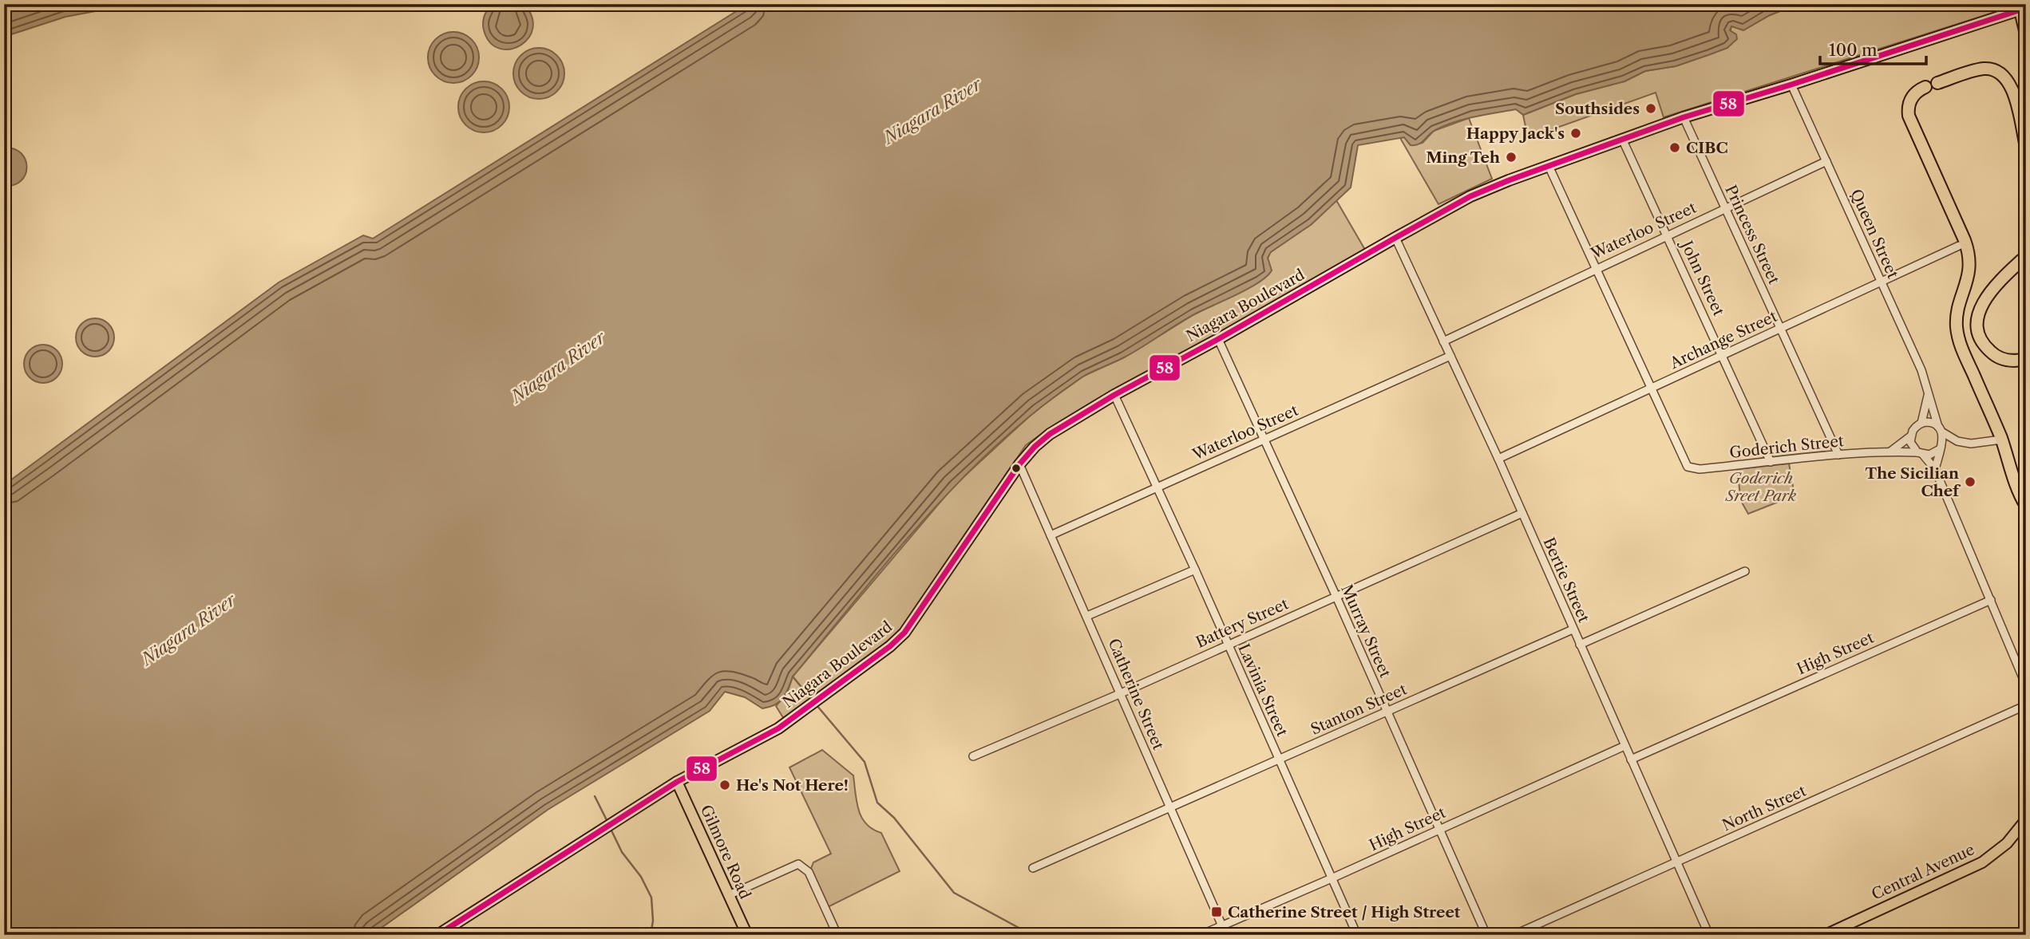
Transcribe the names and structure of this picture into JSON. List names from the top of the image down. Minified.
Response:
{"streets":{"main road":["Niagara Boulevard","Gilmore Road","Central Avenue"],"street":["Waterloo Street","Queen Street","Princess Street","John Street","Archange Street","Goderich Street","Bertie Street","Battery Street","Murray Street","High Street","Lavinia Street","Catherine Street","Stanton Street","North Street"]},"crossings":[["Waterloo Street","Queen Street"],["Waterloo Street","Princess Street"],["Waterloo Street","John Street"],["Waterloo Street","Bertie Street"],["Waterloo Street","Murray Street"],["Waterloo Street","Lavinia Street"],["Waterloo Street","Catherine Street"],["Queen Street","Niagara Boulevard"],["Queen Street","Archange Street"],["Queen Street","Goderich Street"],["Princess Street","Niagara Boulevard"],["Princess Street","Archange Street"],["Princess Street","Goderich Street"],["John Street","Niagara Boulevard"],["John Street","Archange Street"],["John Street","Goderich Street"],["Niagara Boulevard","Bertie Street"],["Niagara Boulevard","Murray Street"],["Niagara Boulevard","Lavinia Street"],["Niagara Boulevard","Catherine Street"],["Niagara Boulevard","Gilmore Road"],["Archange Street","Goderich Street"],["Archange Street","Bertie Street"],["Bertie Street","Battery Street"],["Bertie Street","High Street"],["Bertie Street","Stanton Street"],["Bertie Street","North Street"],["Battery Street","Murray Street"],["Battery Street","Lavinia Street"],["Battery Street","Catherine Street"],["Murray Street","High Street"],["Murray Street","Stanton Street"],["High Street","Lavinia Street"],["High Street","Catherine Street"],["Lavinia Street","Stanton Street"],["Catherine Street","Stanton Street"]],"water":["Niagara River"],"parks":["Goderich Sreet Park"],"places":{"other":["Southsides","Happy Jack's","CIBC","Ming Teh","The Sicilian Chef","He's Not Here!"],"transit":["Catherine Street / High Street"]},"lines":["transit line 58"],"scale_bar":"100 m"}
